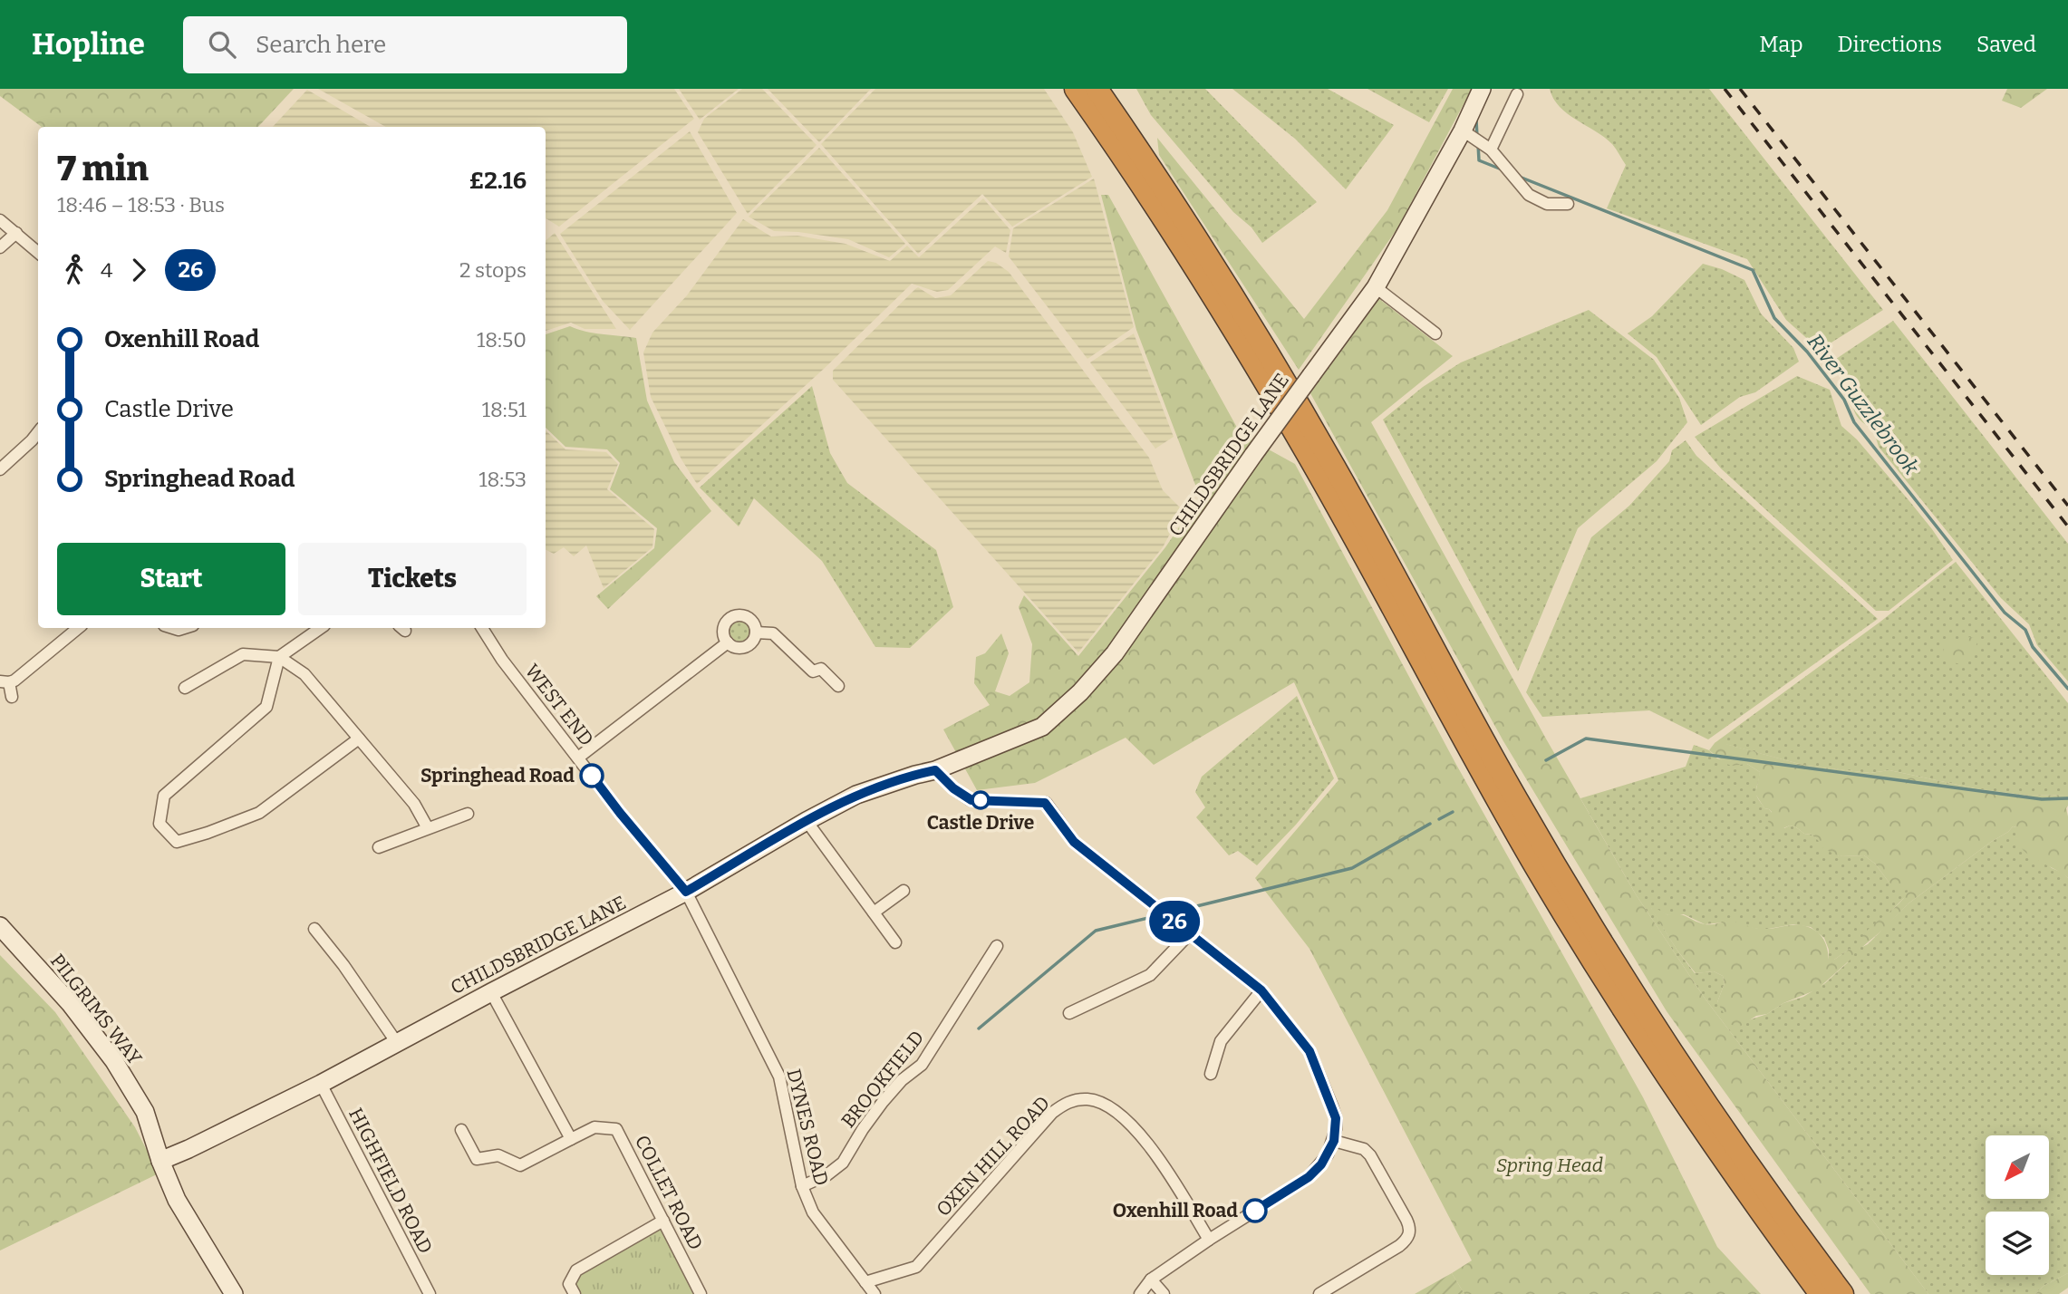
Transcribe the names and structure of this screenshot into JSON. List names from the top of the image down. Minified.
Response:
{"streets":{"street":["CHILDSBRIDGE LANE","WEST END","PILGRIMS WAY","BROOKFIELD","DYNES ROAD","OXEN HILL ROAD","HIGHFIELD ROAD","COLLET ROAD"]},"crossings":[["CHILDSBRIDGE LANE","WEST END"],["CHILDSBRIDGE LANE","PILGRIMS WAY"],["CHILDSBRIDGE LANE","DYNES ROAD"],["CHILDSBRIDGE LANE","HIGHFIELD ROAD"],["WEST END","DYNES ROAD"],["BROOKFIELD","DYNES ROAD"],["DYNES ROAD","OXEN HILL ROAD"]],"water":["River Guzzlebrook"],"parks":["Spring Head"],"places":["Springhead Road","Castle Drive","Oxenhill Road"],"lines":["bus line 26"],"north":"bottom left","page":{"header":"Hopline","search":"Search here","nav":["Map","Directions","Saved"],"on_map":"26","heading":["7 min","18:46 – 18:53 · Bus","£2.16"],"legs":["4","26","2 stops"],"list":[{"name":"Oxenhill Road","value":"18:50"},{"name":"Castle Drive","value":"18:51"},{"name":"Springhead Road","value":"18:53"}],"buttons":["Start","Tickets"]}}
